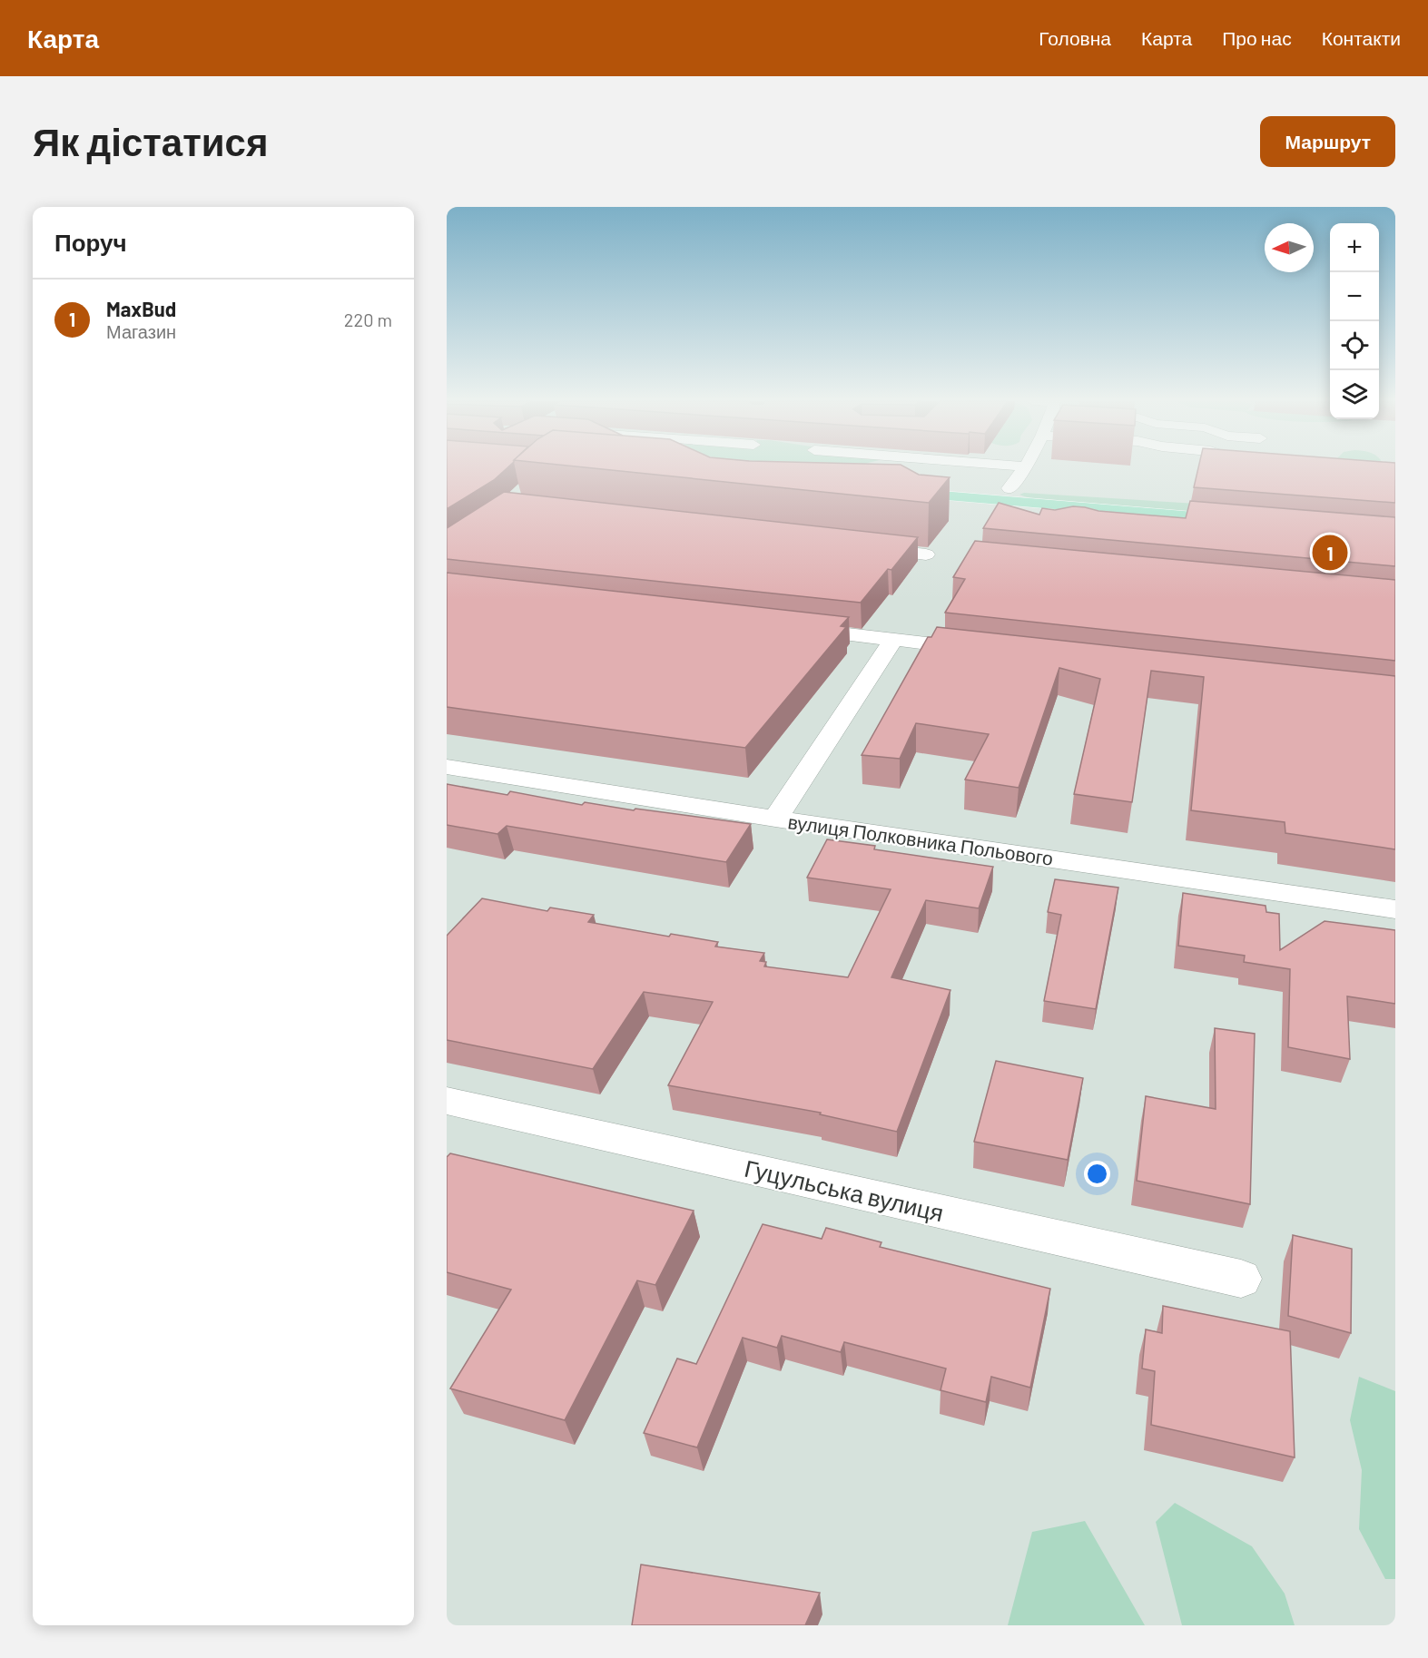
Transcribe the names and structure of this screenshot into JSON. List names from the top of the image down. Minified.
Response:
{"streets":{"street":["вулиця Полковника Польового","Гуцульська вулиця"]},"north":"left","page":{"header":"Карта","nav":["Головна","Карта","Про нас","Контакти"],"buttons":"Маршрут","title":"Як дістатися","heading":"Поруч","map_buttons":["+","−"],"list":[{"mark":"1","name":"MaxBud","note":"Магазин","value":"220 m"}],"pins":"1"}}
